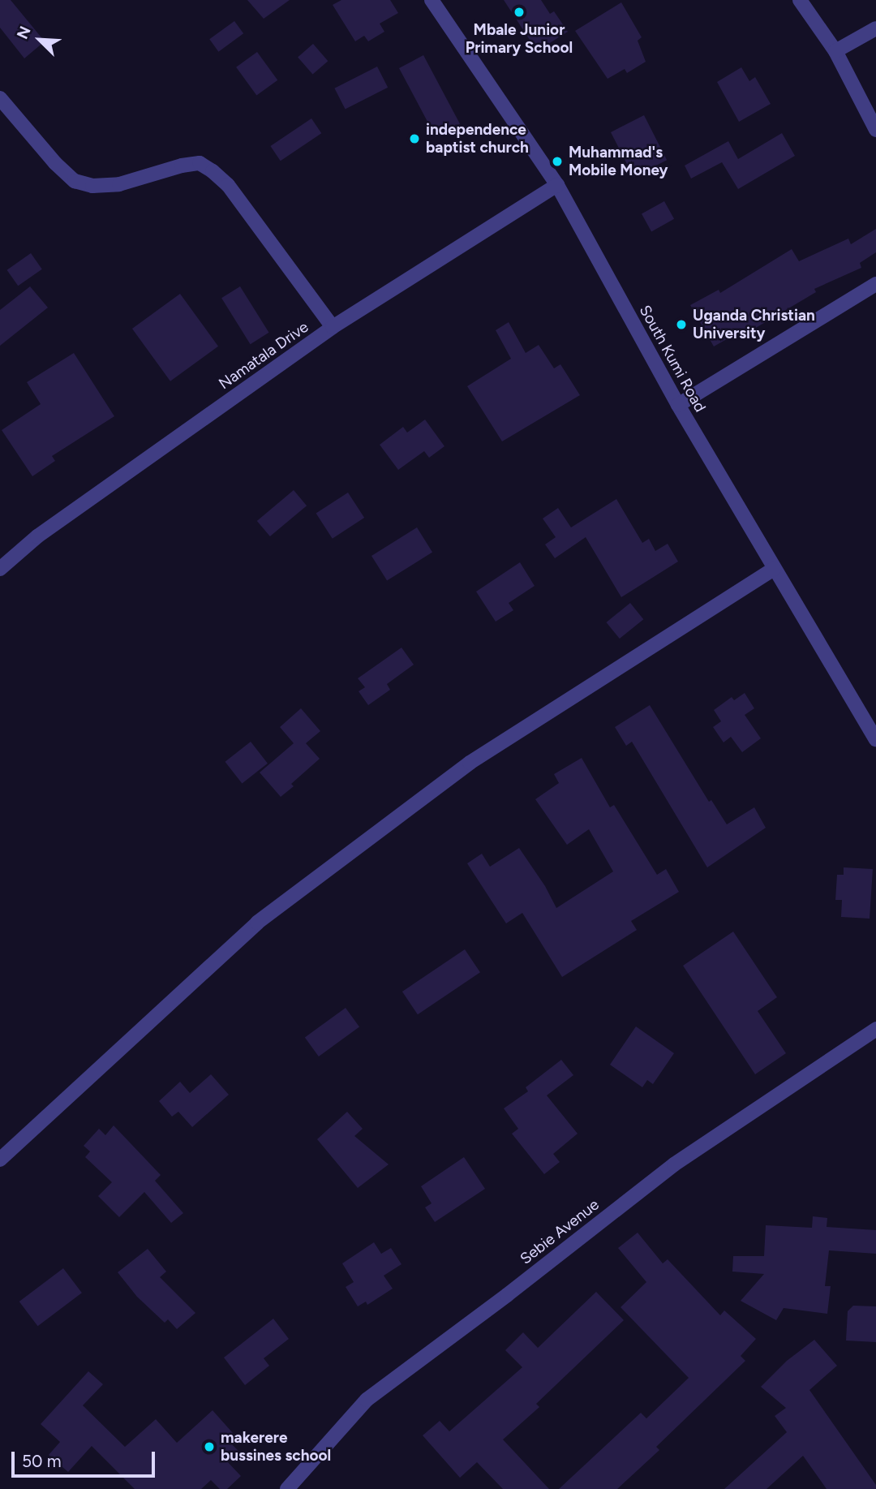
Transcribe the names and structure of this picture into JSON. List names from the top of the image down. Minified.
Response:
{"streets":{"street":["Namatala Drive","South Kumi Road","Sebie Avenue"]},"crossings":[["Namatala Drive","South Kumi Road"]],"places":["Mbale Junior Primary School","independence baptist church","Muhammad's Mobile Money","Uganda Christian University","makerere bussines school"],"scale_bar":"50 m","north":"top left"}
